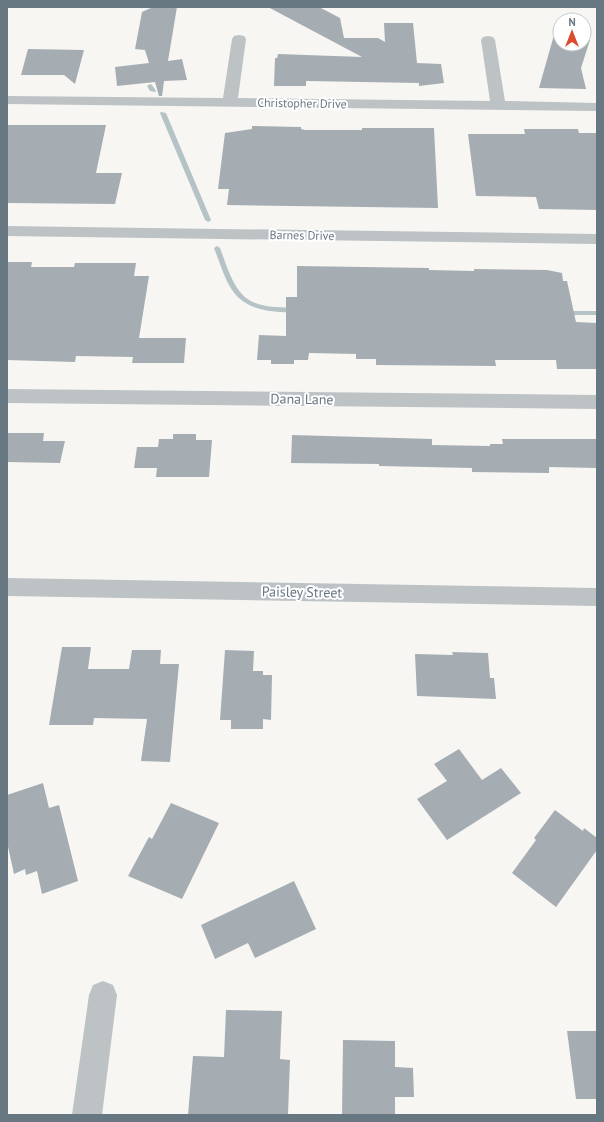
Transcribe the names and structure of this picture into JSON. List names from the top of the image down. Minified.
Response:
{"streets":{"street":["Christopher Drive","Barnes Drive","Dana Lane","Paisley Street"]},"north":"top"}
